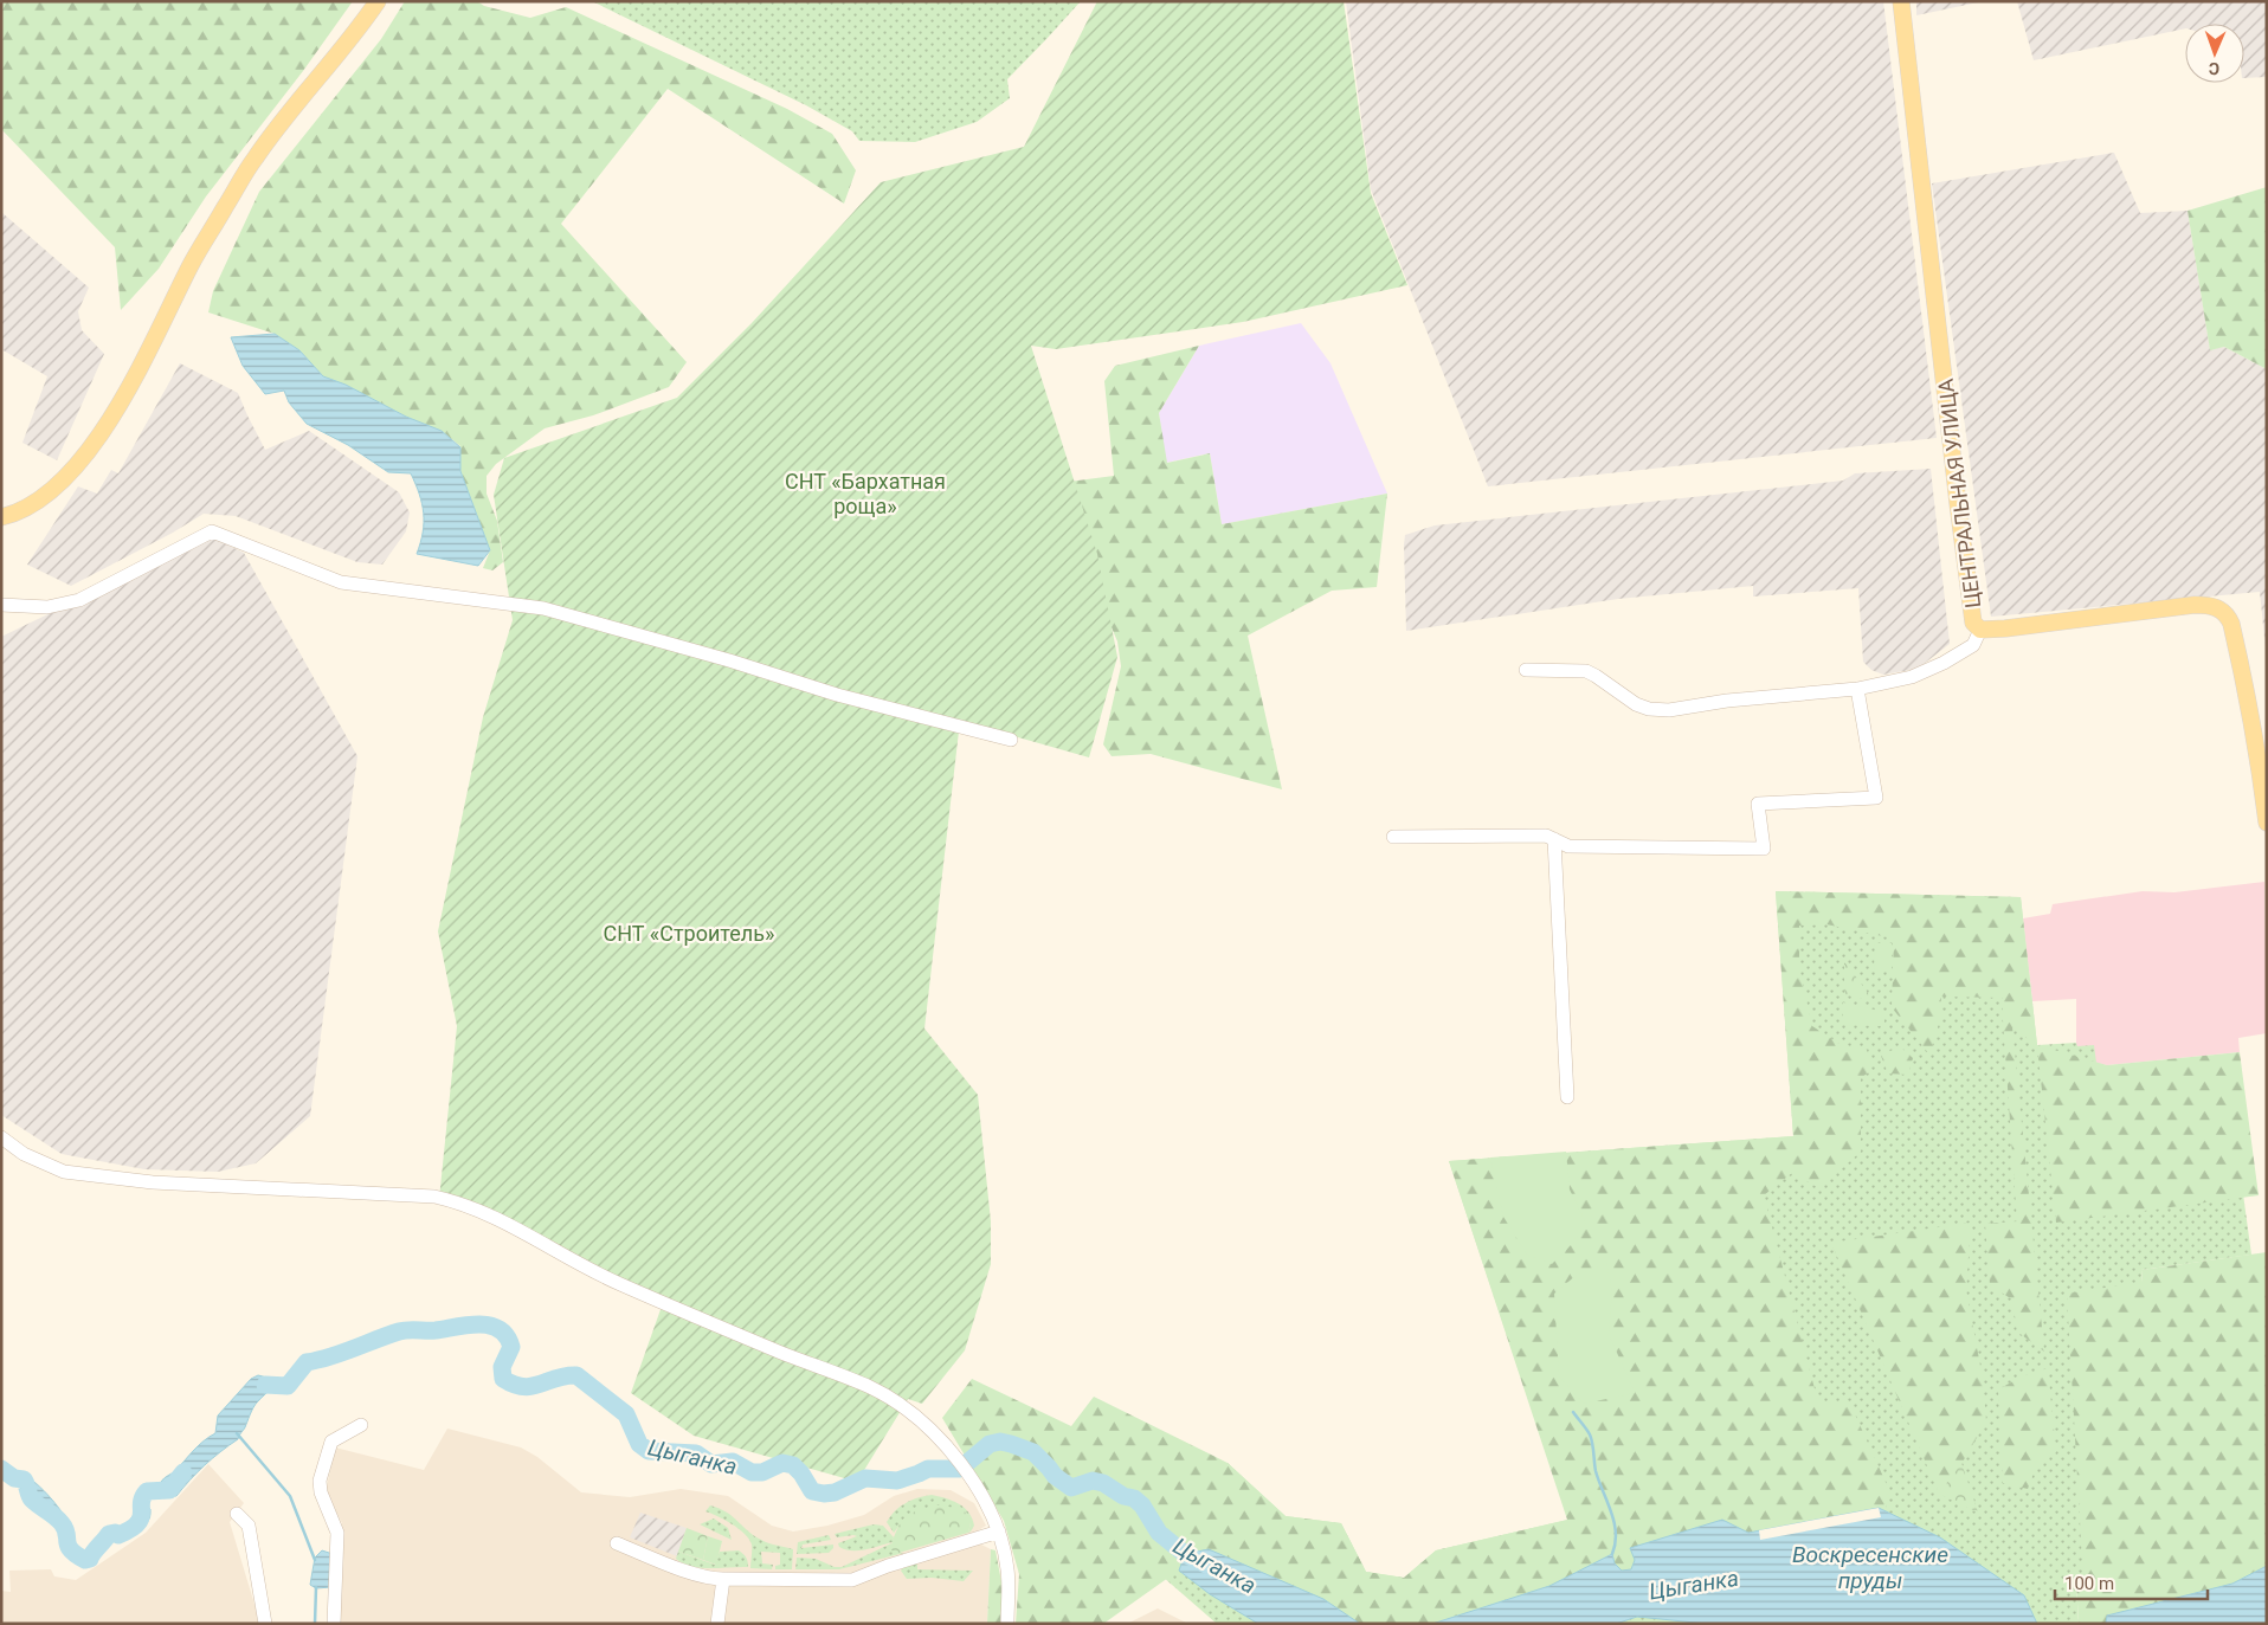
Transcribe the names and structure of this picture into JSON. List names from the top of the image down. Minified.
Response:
{"streets":{"main road":["ЦЕНТРАЛЬНАЯ УЛИЦА"]},"water":["Цыганка","Воскресенские пруды"],"parks":["СНТ «Бархатная роща»","СНТ «Строитель»"],"scale_bar":"100 m","north":"bottom"}
